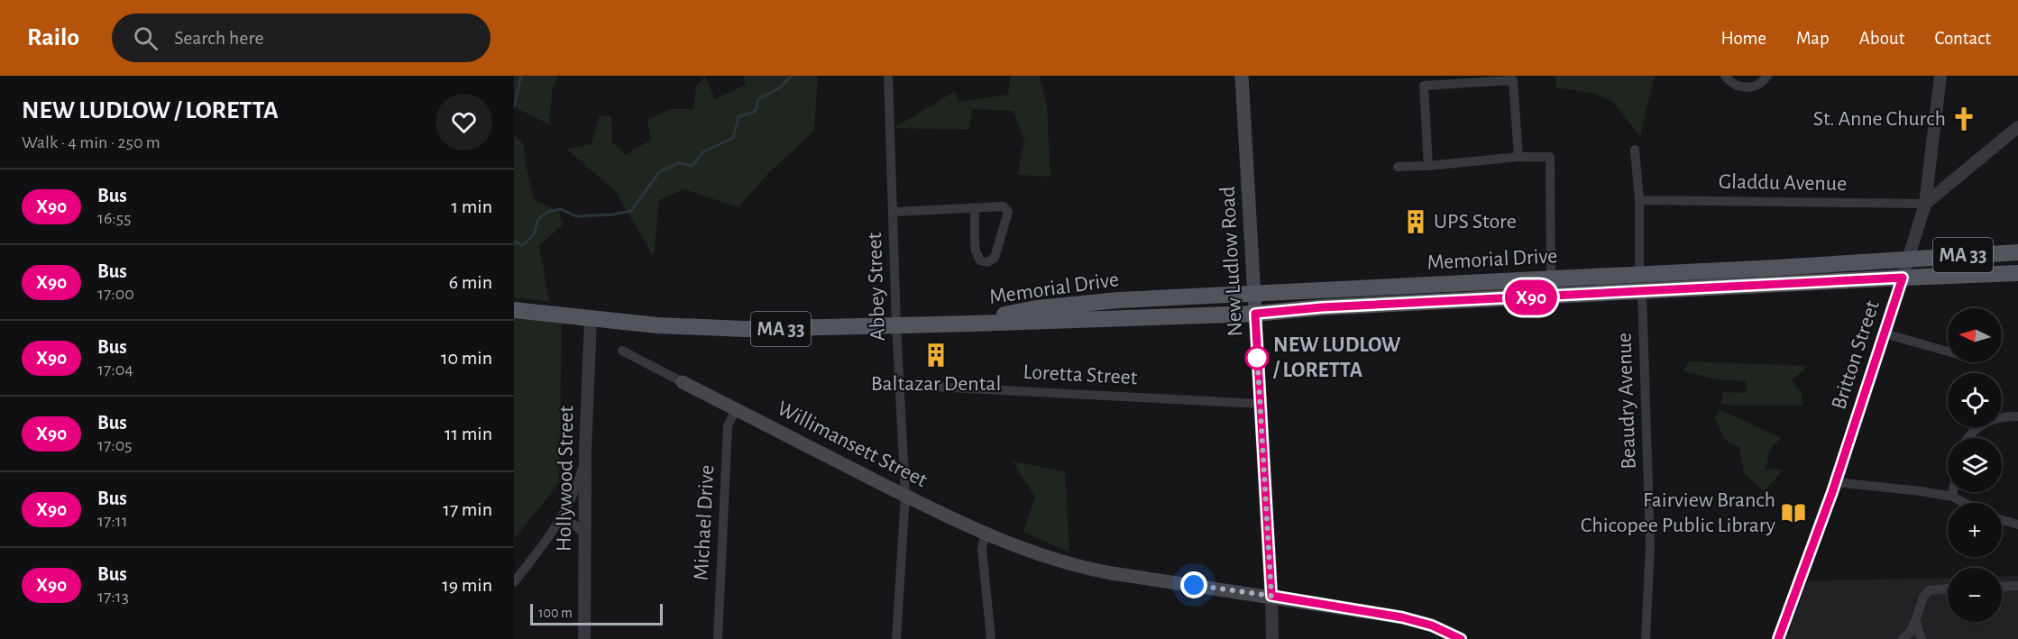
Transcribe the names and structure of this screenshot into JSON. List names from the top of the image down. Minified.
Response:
{"streets":{"main road":["MA 33","Memorial Drive","New Ludlow Road","Willimansett Street"],"street":["Gladdu Avenue","Abbey Street","Britton Street","Loretta Street","Beaudry Avenue","Hollywood Street","Michael Drive"]},"crossings":[["Gladdu Avenue","Britton Street"],["MA 33","Memorial Drive"],["MA 33","Hollywood Street"],["Memorial Drive","New Ludlow Road"],["Memorial Drive","Abbey Street"],["Memorial Drive","Britton Street"],["Memorial Drive","Beaudry Avenue"],["Memorial Drive","Hollywood Street"],["New Ludlow Road","Loretta Street"],["New Ludlow Road","Willimansett Street"],["Abbey Street","Loretta Street"],["Abbey Street","Willimansett Street"],["Willimansett Street","Michael Drive"]],"places":{"church":["St. Anne Church"],"building":["UPS Store","Baltazar Dental"],"other":["NEW LUDLOW / LORETTA"],"library":["Fairview Branch Chicopee Public Library"]},"lines":["bus line X90"],"scale_bar":"100 m","north":"left","page":{"header":"Railo","search":"Search here","nav":["Home","Map","About","Contact"],"heading":["NEW LUDLOW / LORETTA","Walk · 4 min · 250 m"],"on_map":"X90","list":[{"mark":"X90","name":"Bus","note":"16:55","value":"1 min"},{"mark":"X90","name":"Bus","note":"17:00","value":"6 min"},{"mark":"X90","name":"Bus","note":"17:04","value":"10 min"},{"mark":"X90","name":"Bus","note":"17:05","value":"11 min"},{"mark":"X90","name":"Bus","note":"17:11","value":"17 min"},{"mark":"X90","name":"Bus","note":"17:13","value":"19 min"}],"map_buttons":["+","−"],"scale":"100 m"}}
